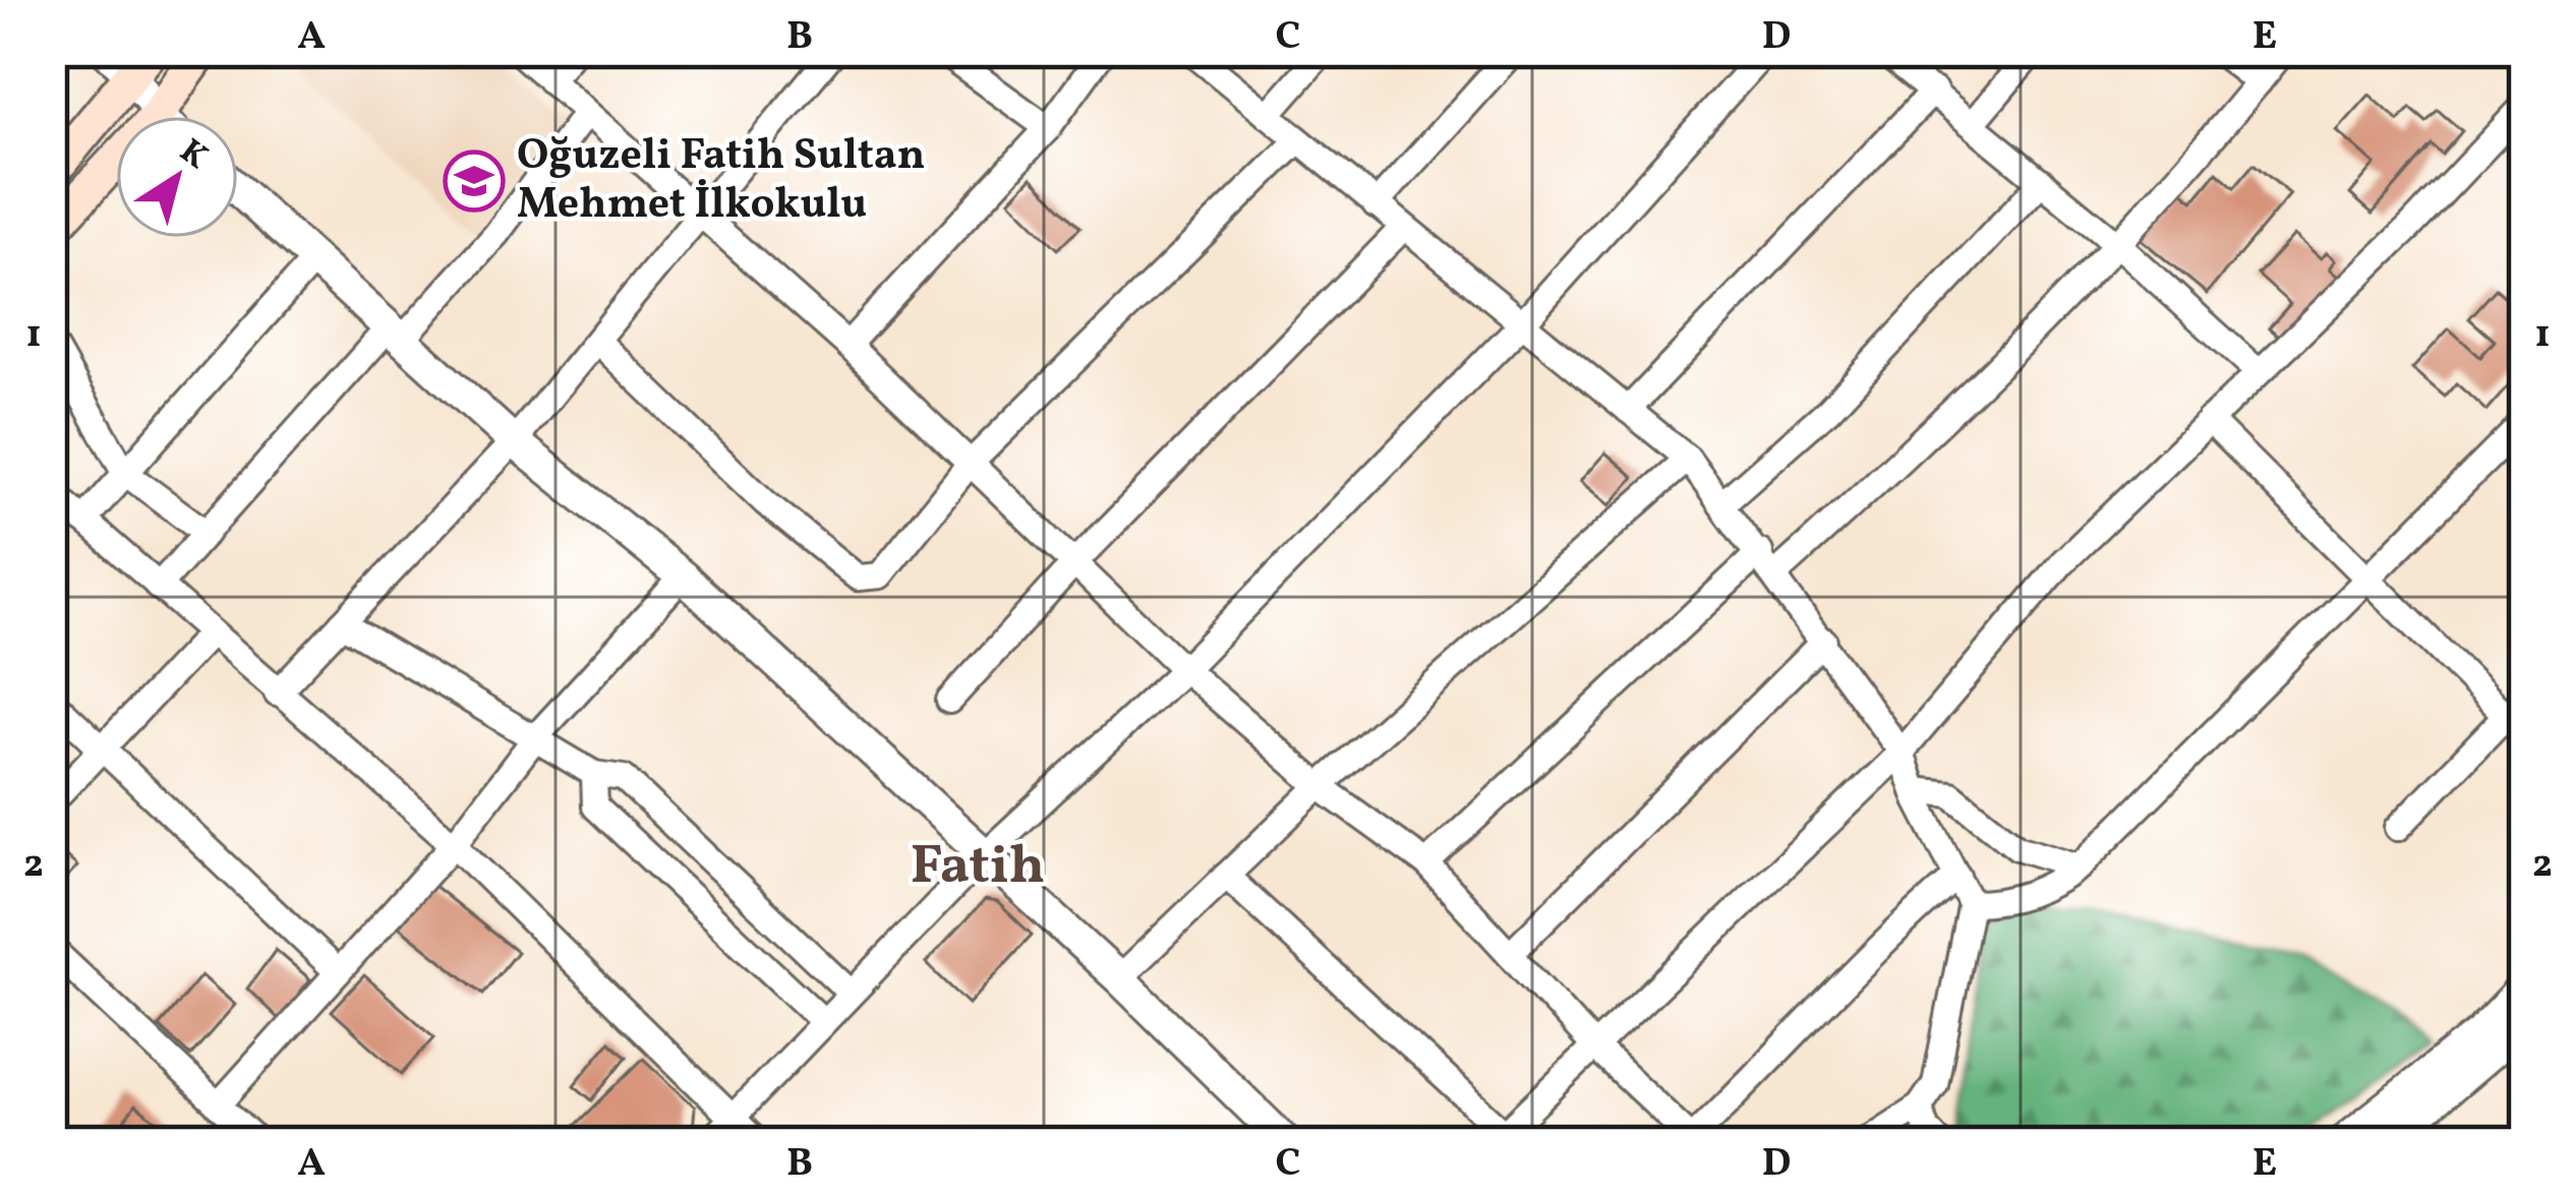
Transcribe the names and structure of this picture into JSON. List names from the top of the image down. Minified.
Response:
{"districts":["Fatih"],"places":{"school or university":["Oğuzeli Fatih Sultan Mehmet İlkokulu"]},"north":"top right","grid":{"columns":["A","B","C","D","E"],"rows":["1","2"]}}
